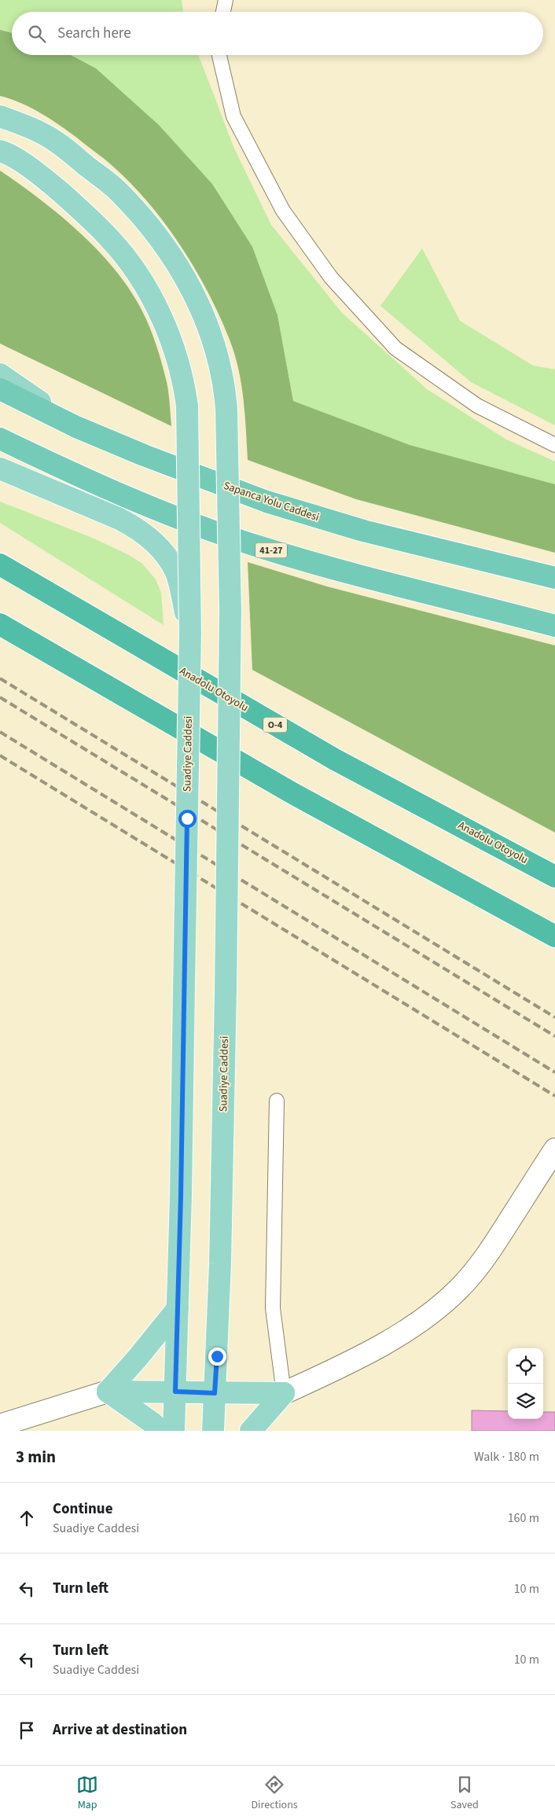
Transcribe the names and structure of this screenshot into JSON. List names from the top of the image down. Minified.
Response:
{"streets":{"highway":["Sapanca Yolu Caddesi","41-27","Anadolu Otoyolu","O-4"],"main road":["Suadiye Caddesi"]},"page":{"search":"Search here","heading":["3 min","Walk · 180 m"],"list":[["Continue","Suadiye Caddesi","160 m"],["Turn left","10 m"],["Turn left","Suadiye Caddesi","10 m"],"Arrive at destination"],"nav":["Map","Directions","Saved"]}}
